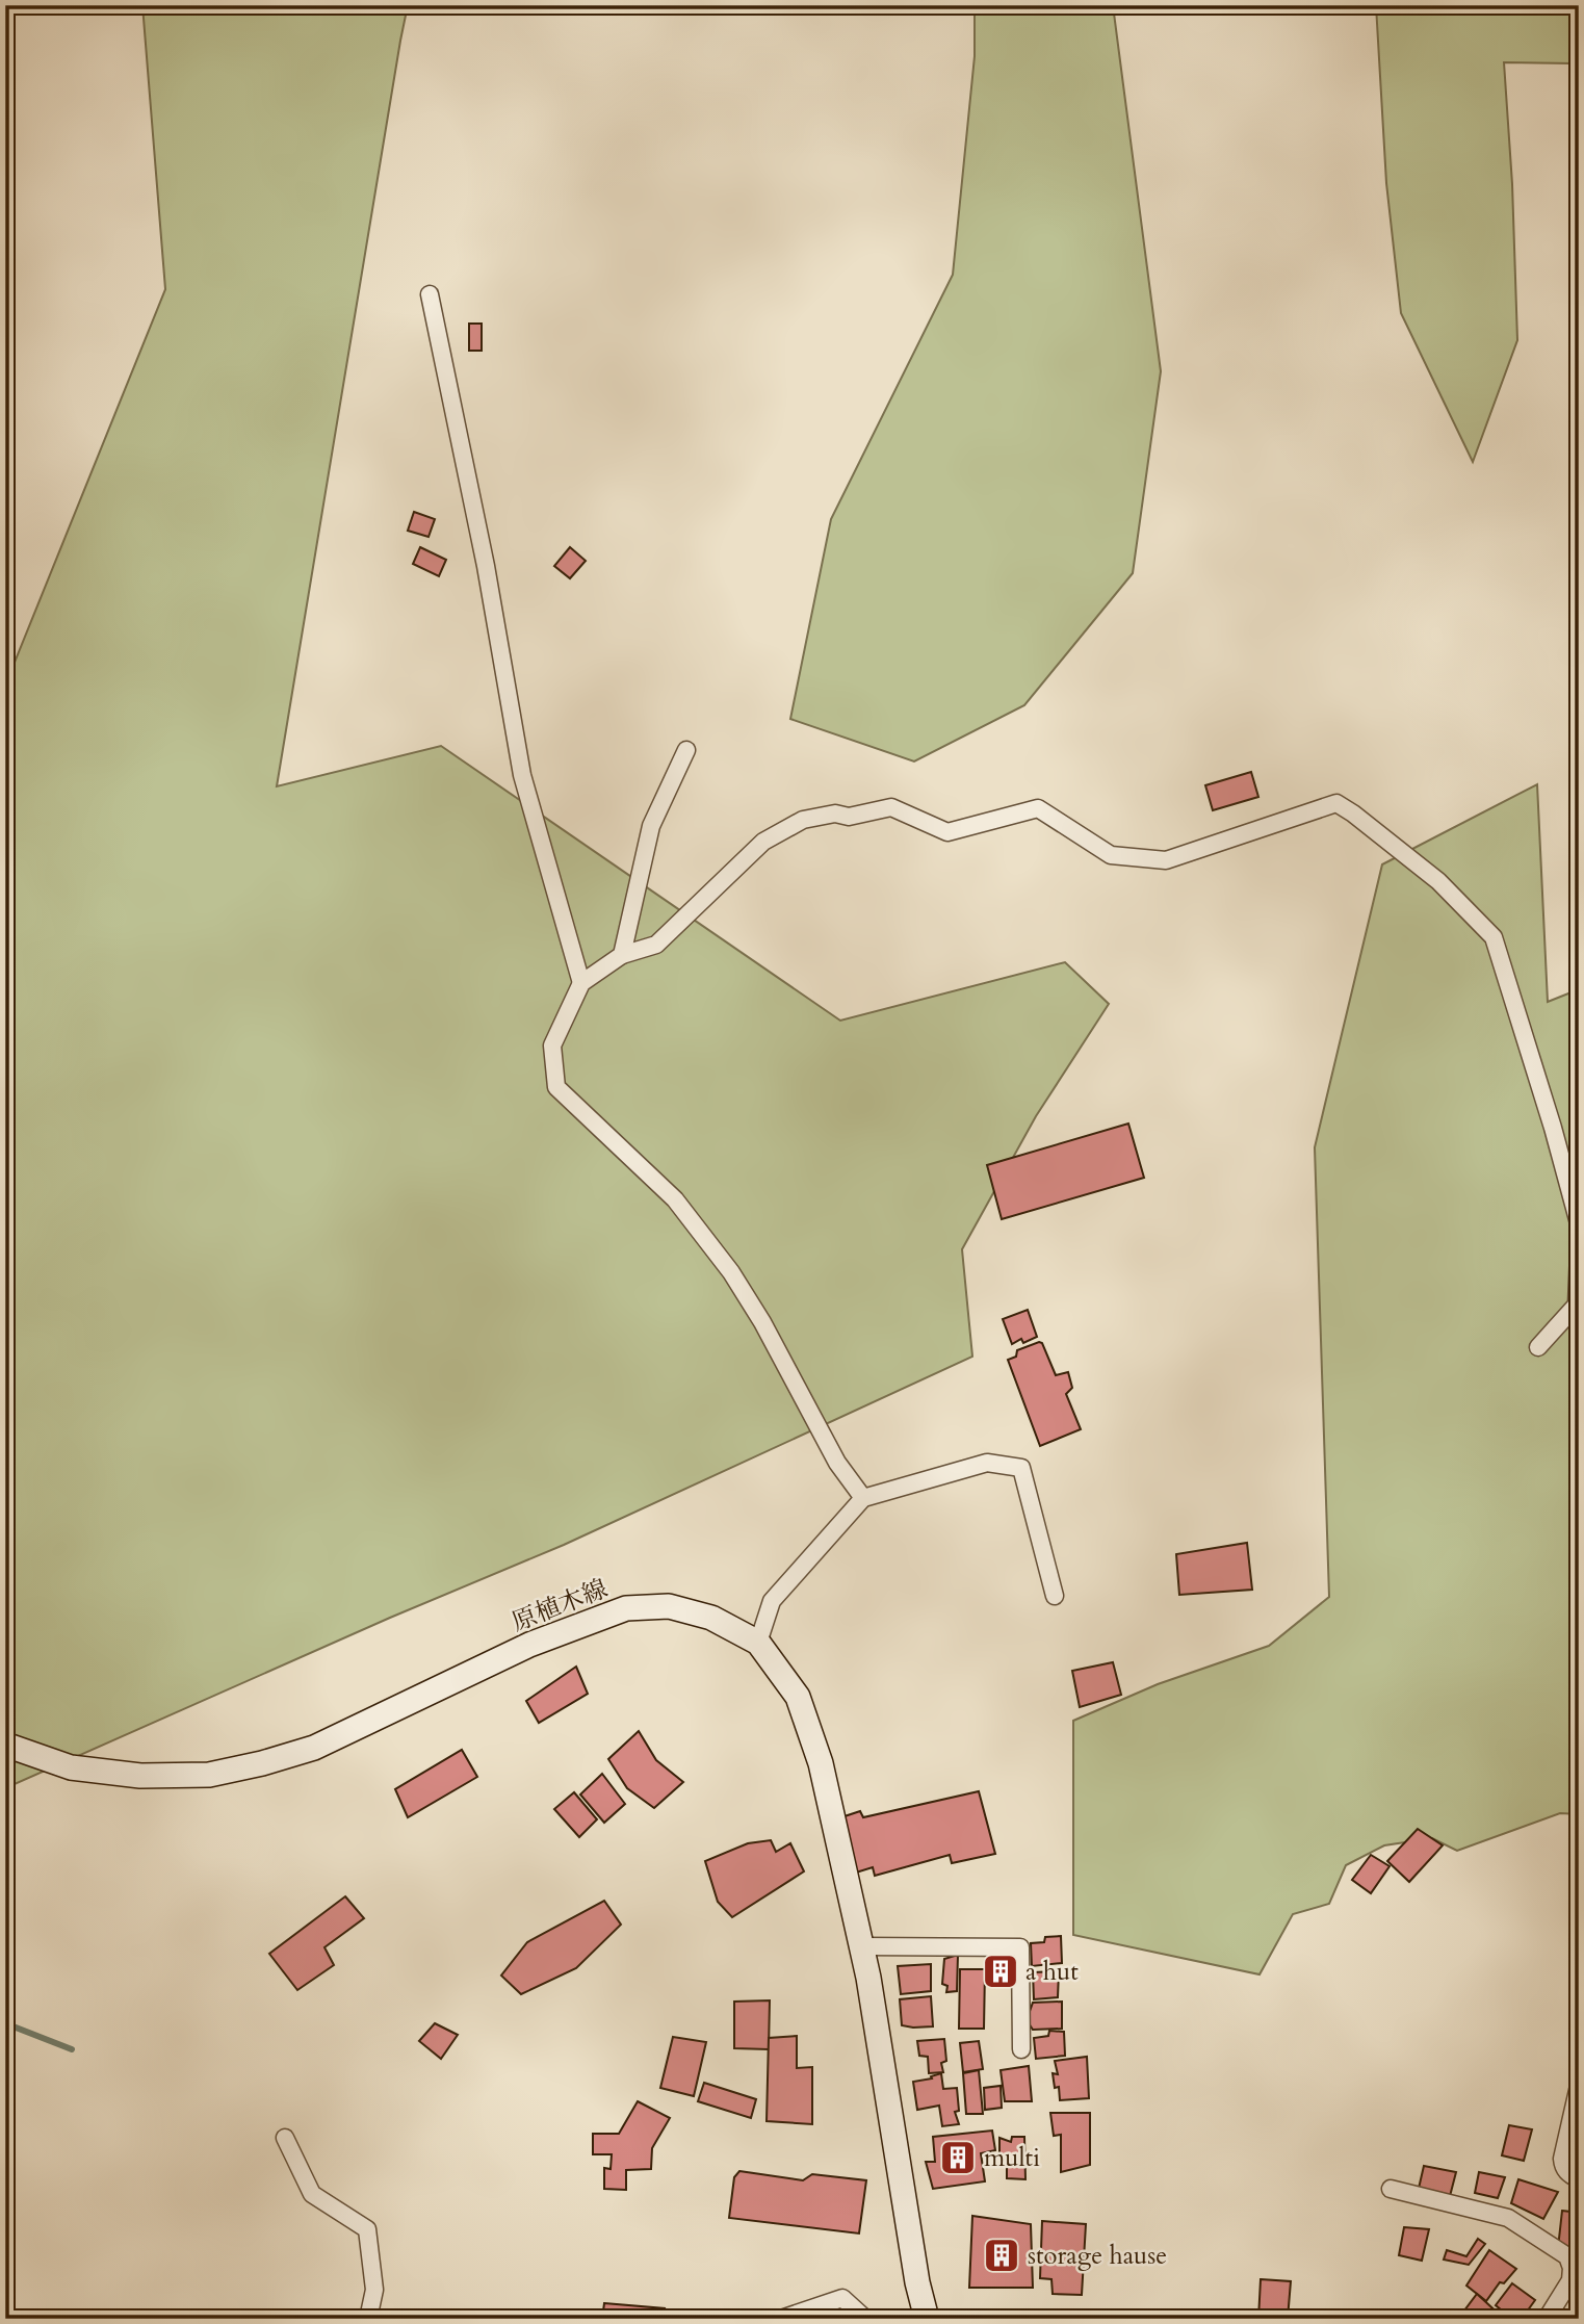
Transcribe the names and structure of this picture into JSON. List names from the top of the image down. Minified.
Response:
{"streets":{"main road":["原植木線"]},"places":{"building":["a hut","multi","storage hause"]}}
